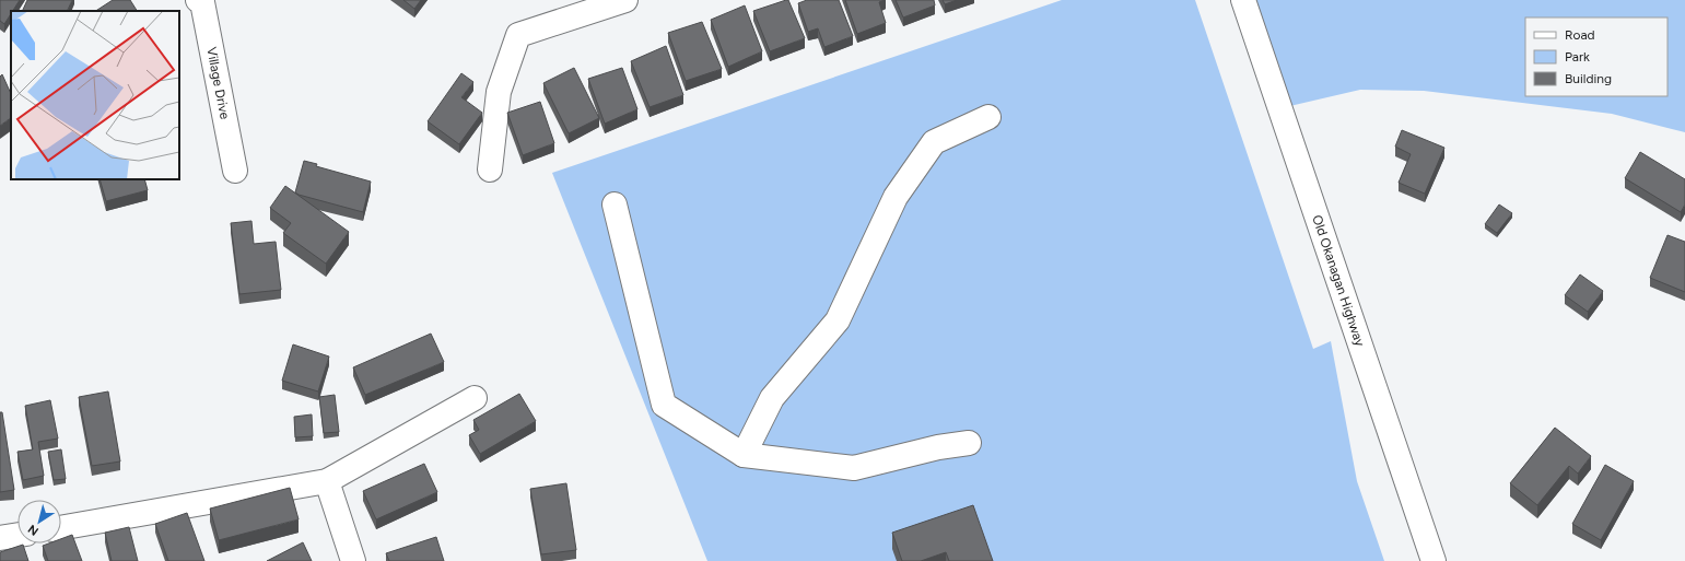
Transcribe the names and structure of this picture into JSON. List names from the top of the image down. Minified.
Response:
{"streets":{"street":["Village Drive","Old Okanagan Highway"]},"legend":["Road","Park","Building"],"north":"bottom left"}
